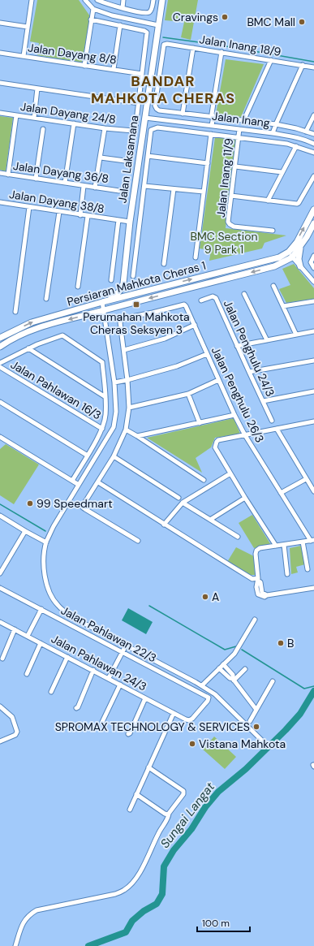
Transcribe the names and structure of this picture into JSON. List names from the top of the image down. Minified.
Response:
{"streets":{"main road":["Jalan Laksamana","Persiaran Mahkota Cheras 1"],"street":["Jalan Inang 18/9","Jalan Dayang 8/8","Jalan Dayang 24/8","Jalan Inang","Jalan Dayang 36/8","Jalan Inang 11/9","Jalan Dayang 38/8","Jalan Penghulu 24/3","Jalan Pahlawan 16/3","Jalan Penghulu 26/3","Jalan Pahlawan 22/3","Jalan Pahlawan 24/3"]},"crossings":[["Jalan Inang","Jalan Laksamana"],["Jalan Inang","Jalan Inang 11/9"],["Jalan Laksamana","Jalan Dayang 38/8"],["Jalan Laksamana","Persiaran Mahkota Cheras 1"],["Jalan Pahlawan 22/3","Jalan Pahlawan 24/3"]],"districts":["BANDAR MAHKOTA CHERAS"],"water":["Sungai Langat"],"parks":["BMC Section 9 Park 1"],"places":{"other":["Cravings","BMC Mall","99 Speedmart","A","B","SPROMAX TECHNOLOGY & SERVICES","Vistana Mahkota"],"transit":["Perumahan Mahkota Cheras Seksyen 3"]},"scale_bar":"100 m"}
